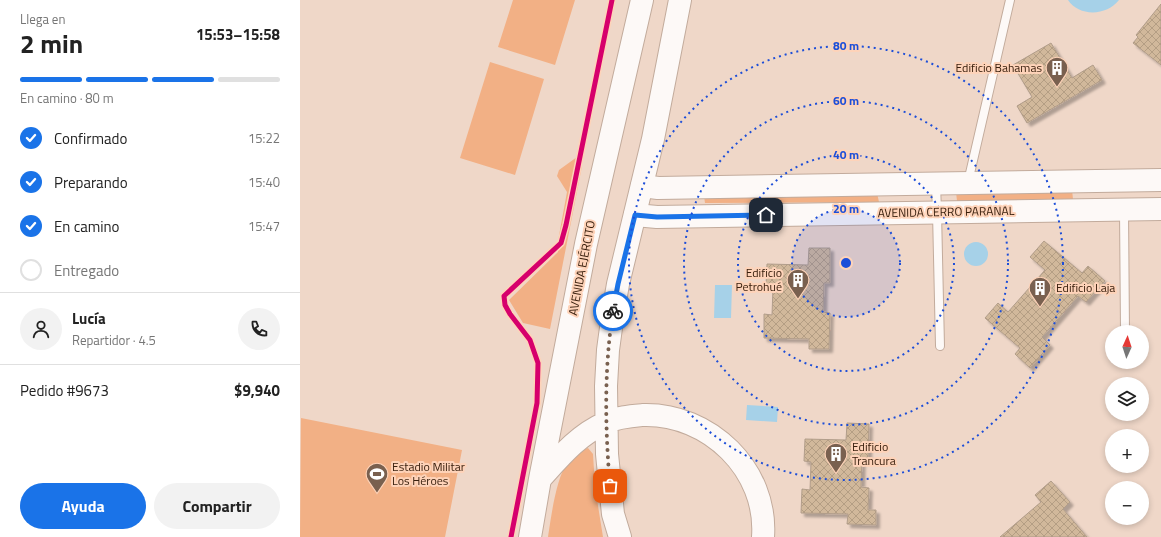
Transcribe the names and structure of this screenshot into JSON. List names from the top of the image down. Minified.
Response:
{"streets":{"main road":["AVENIDA CERRO PARANAL","AVENIDA EJÉRCITO"]},"places":{"building":["Edificio Bahamas","Edificio Petrohué","Edificio Laja","Edificio Trancura"],"sports":["Estadio Militar Los Héroes"]},"north":"top","page":{"heading":["2 min","Llega en","15:53–15:58"],"panel":["Lucía","Repartidor · 4.5","Pedido #9673","$9,940"],"bar":"En camino · 80 m","list":[["Confirmado","15:22"],["Preparando","15:40"],["En camino","15:47"],"Entregado"],"map_buttons":["+","−"],"buttons":["Ayuda","Compartir"]},"rings":["80 m","60 m","40 m","20 m"]}
